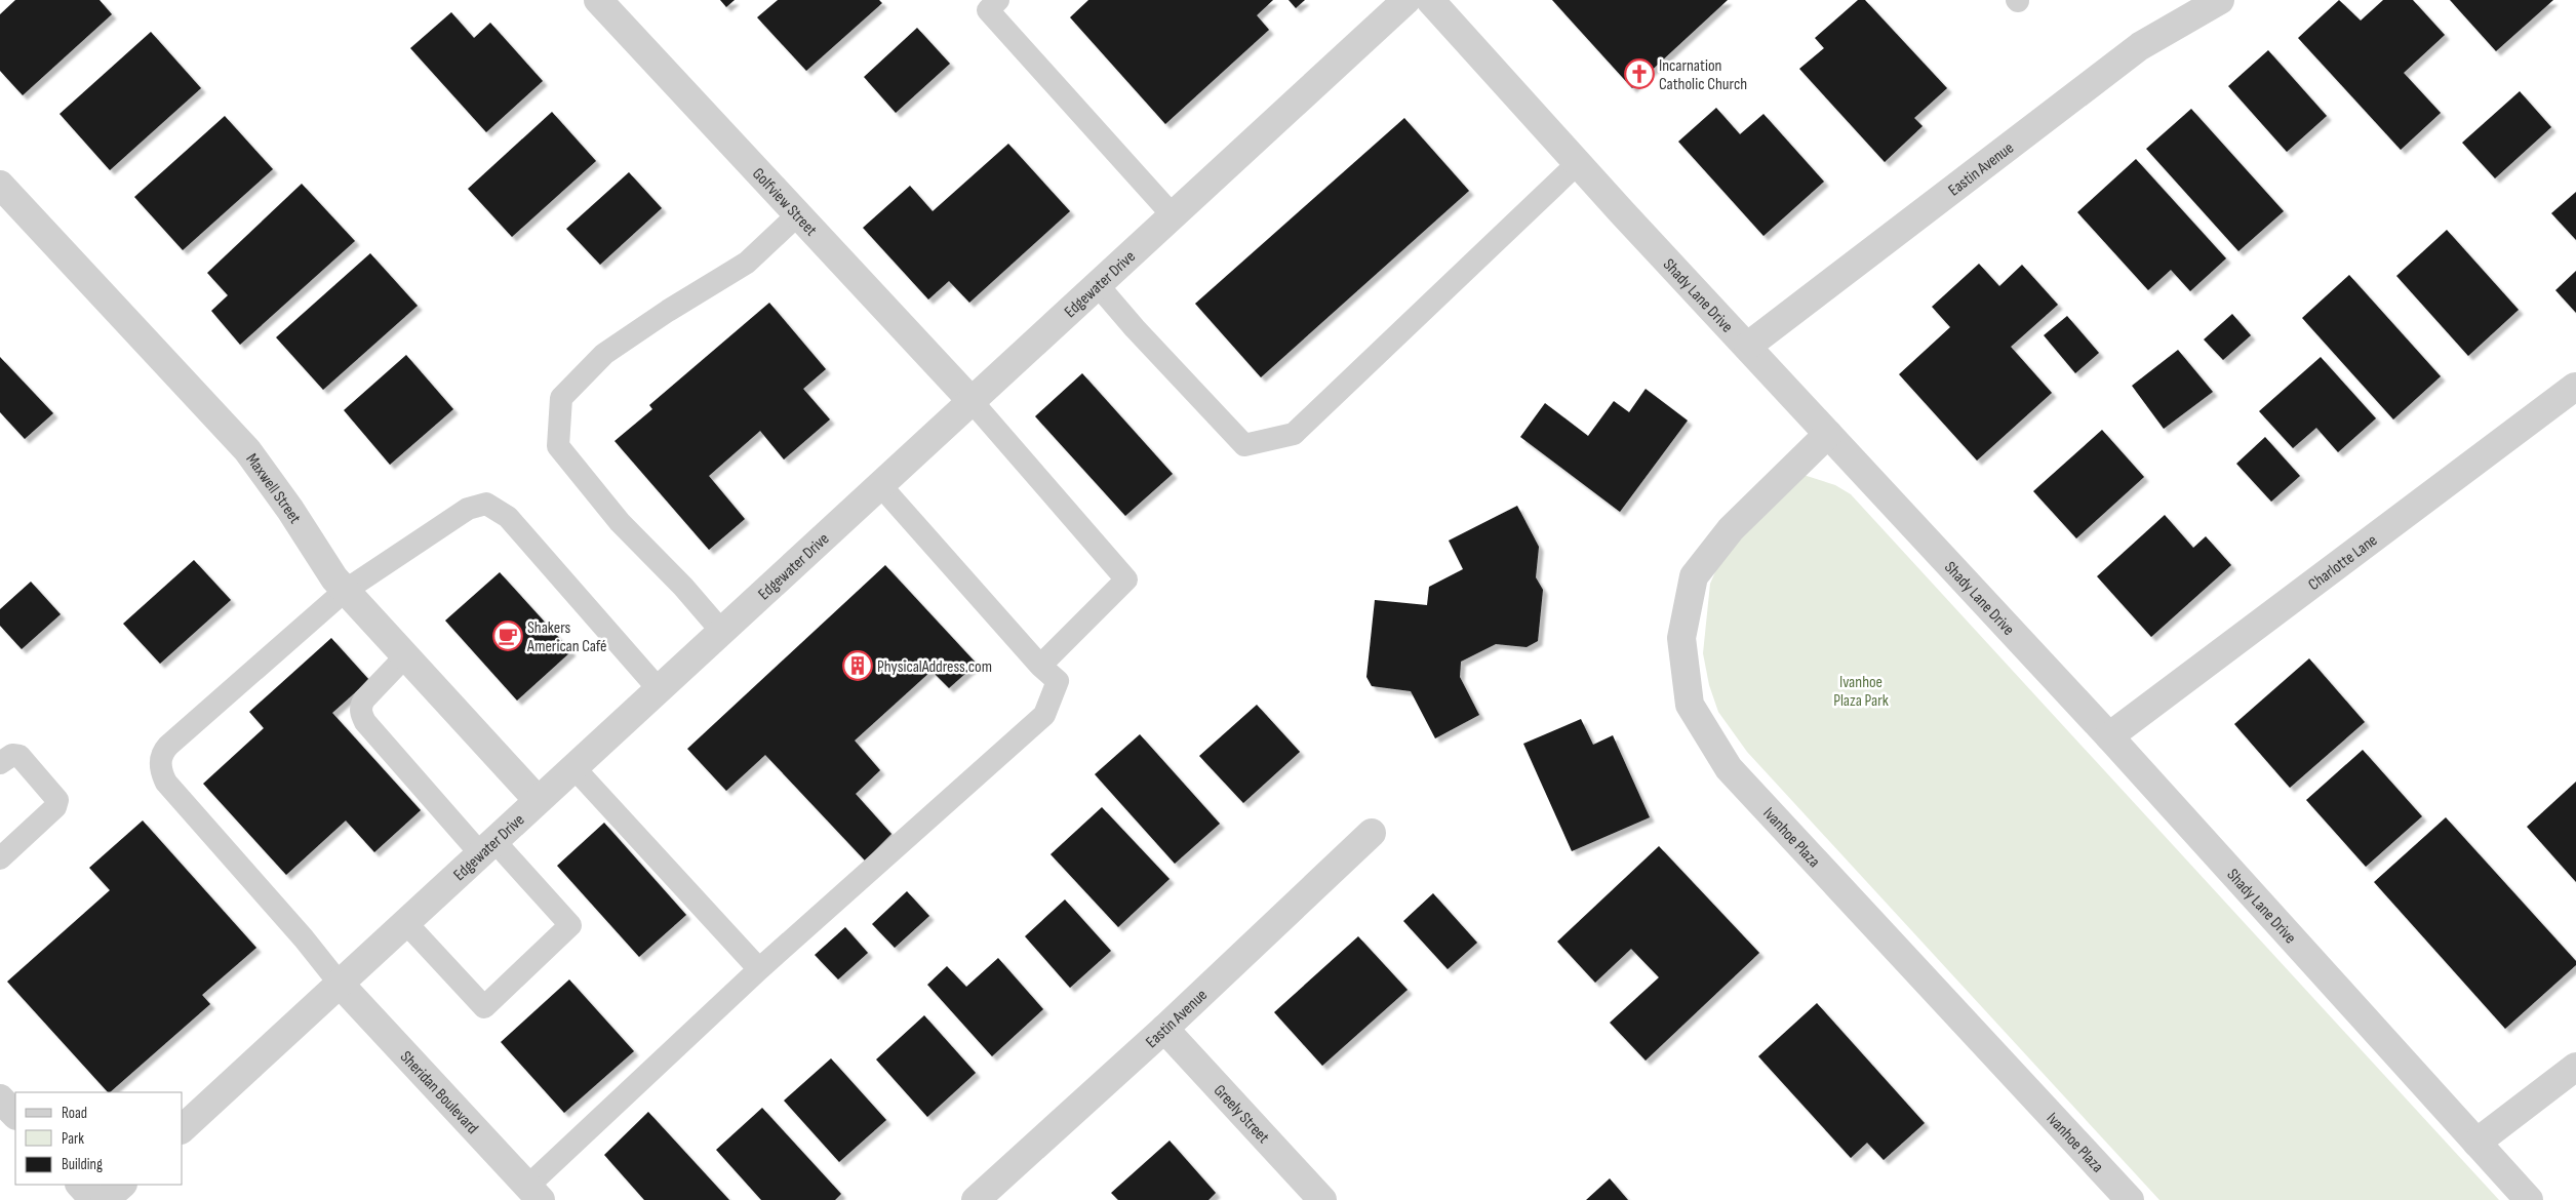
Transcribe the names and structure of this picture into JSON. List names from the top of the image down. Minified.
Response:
{"streets":{"street":["Eastin Avenue","Golfview Street","Edgewater Drive","Shady Lane Drive","Maxwell Street","Charlotte Lane","Ivanhoe Plaza","Sheridan Boulevard","Greely Street"]},"crossings":[["Eastin Avenue","Shady Lane Drive"],["Eastin Avenue","Greely Street"],["Golfview Street","Edgewater Drive"],["Edgewater Drive","Maxwell Street"],["Edgewater Drive","Sheridan Boulevard"],["Shady Lane Drive","Charlotte Lane"],["Shady Lane Drive","Ivanhoe Plaza"]],"parks":["Ivanhoe Plaza Park"],"places":{"church":["Incarnation Catholic Church"],"cafe":["Shakers American Café"],"building":["PhysicalAddress.com"]},"legend":["Road","Park","Building"]}
